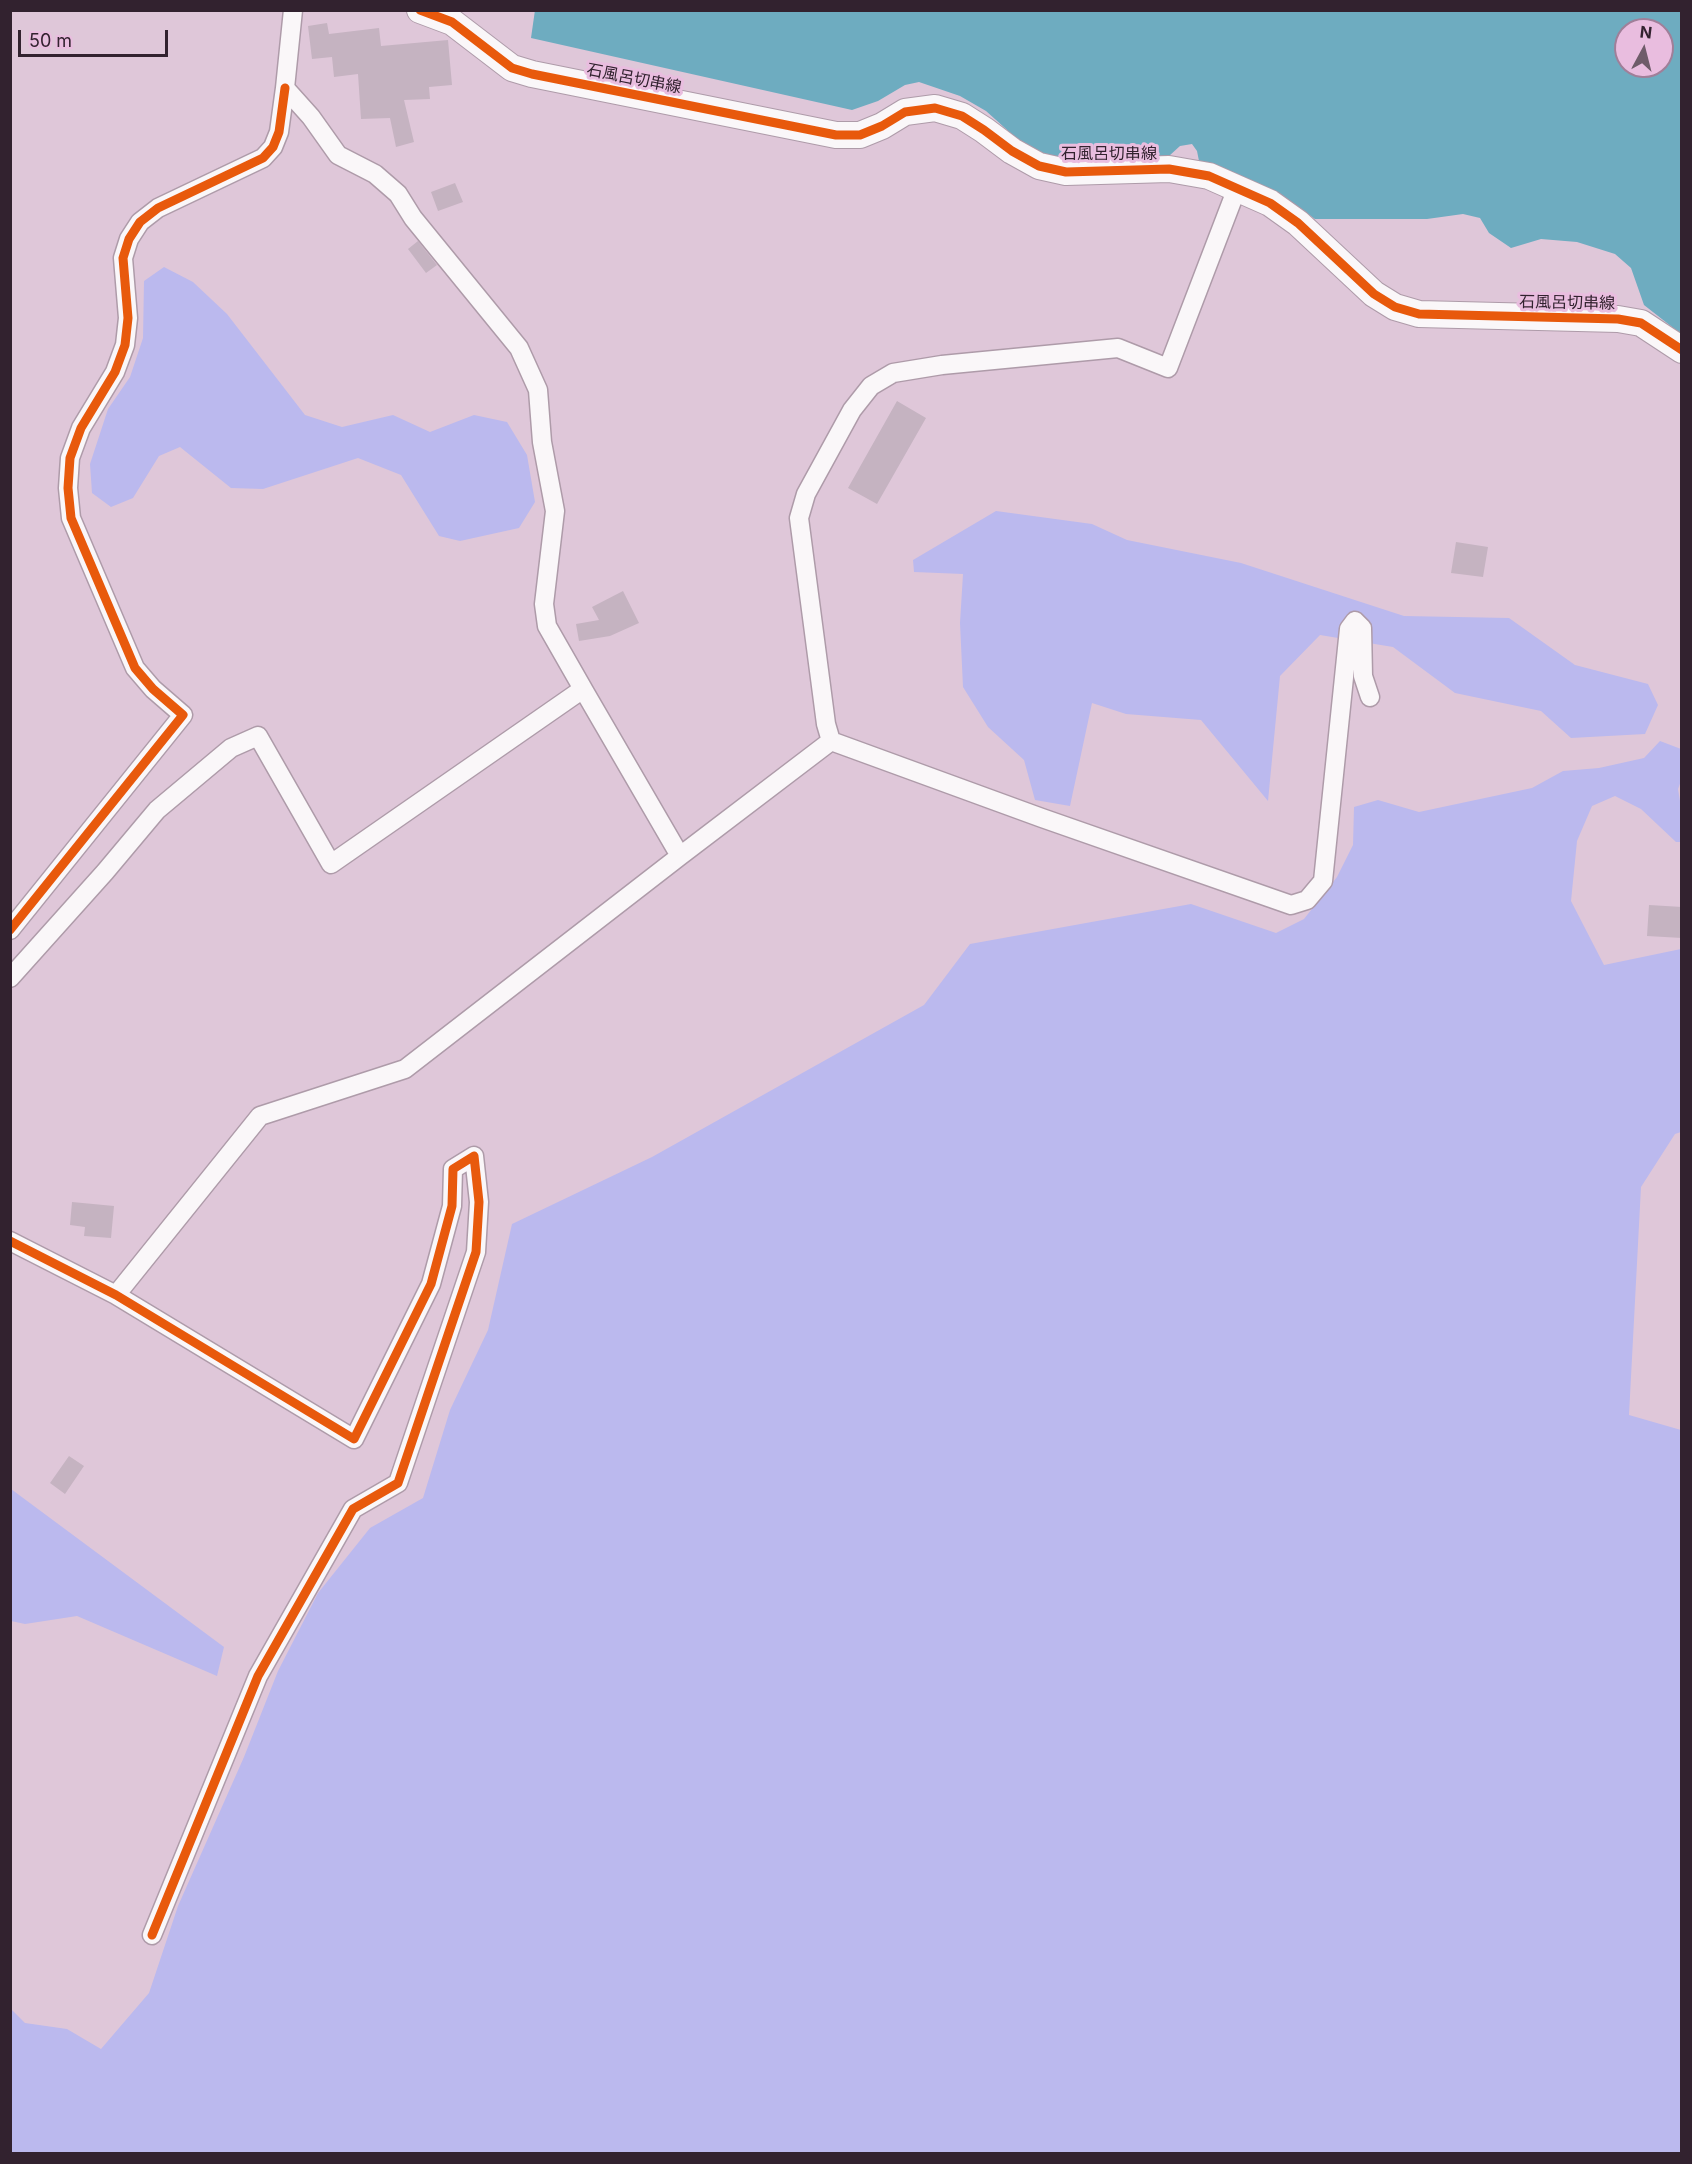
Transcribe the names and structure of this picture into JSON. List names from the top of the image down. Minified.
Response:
{"streets":{"main road":["石風呂切串線"]},"scale_bar":"50 m","north":"top"}
